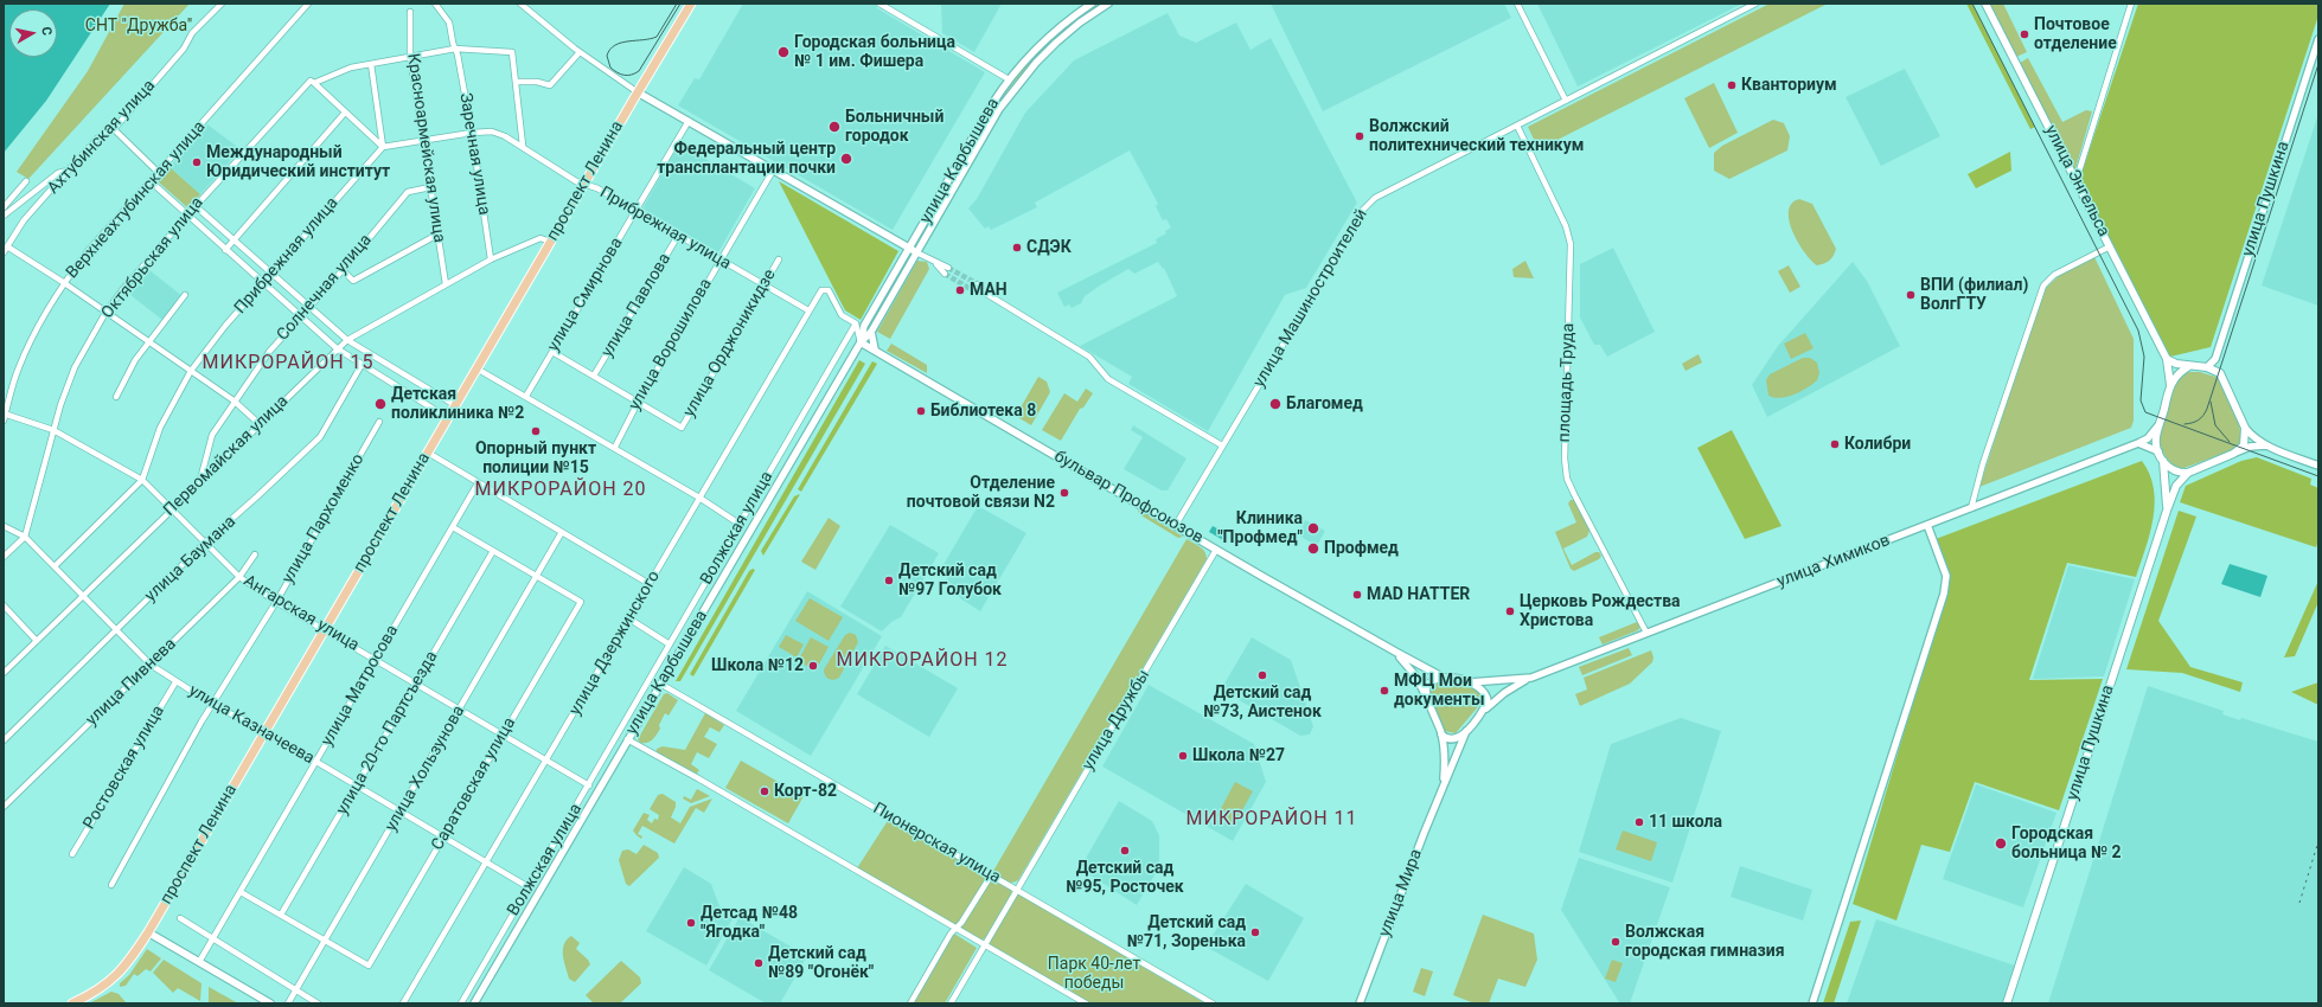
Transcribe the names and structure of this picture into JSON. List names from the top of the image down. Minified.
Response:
{"streets":{"main road":["проспект Ленина","улица Энгельса","улица Пушкина"],"street":["Ахтубинская улица","Красноармейская улица","Заречная улица","улица Карбышева","Верхнеахтубинская улица","Прибрежная улица","Октябрьская улица","Солнечная улица","улица Смирнова","улица Машиностроителей","улица Павлова","улица Орджоникидзе","улица Ворошилова","площадь Труда","Первомайская улица","бульвар Профсоюзов","улица Пархоменко","Волжская улица","улица Баумана","улица Химиков","Ангарская улица","улица Дзержинского","улица Пивнева","улица Матросова","улица Дружбы","улица Казначеева","улица 20-го Партсъезда","Ростовская улица","улица Хользунова","Саратовская улица","Пионерская улица","улица Мира"]},"crossings":[["Красноармейская улица","Прибрежная улица"],["Красноармейская улица","Октябрьская улица"],["Красноармейская улица","Солнечная улица"],["Красноармейская улица","Первомайская улица"],["Заречная улица","Прибрежная улица"],["Заречная улица","Октябрьская улица"],["Заречная улица","Первомайская улица"],["улица Карбышева","бульвар Профсоюзов"],["улица Карбышева","Пионерская улица"],["проспект Ленина","Прибрежная улица"],["проспект Ленина","Первомайская улица"],["проспект Ленина","Ангарская улица"],["проспект Ленина","улица Казначеева"],["улица Энгельса","улица Пушкина"],["улица Энгельса","улица Химиков"],["улица Пушкина","улица Химиков"],["Верхнеахтубинская улица","Ангарская улица"],["Прибрежная улица","Октябрьская улица"],["Прибрежная улица","улица Смирнова"],["Прибрежная улица","улица Павлова"],["Прибрежная улица","улица Орджоникидзе"],["Прибрежная улица","улица Ворошилова"],["Прибрежная улица","Ангарская улица"],["Прибрежная улица","улица Дзержинского"],["Прибрежная улица","улица Казначеева"],["Октябрьская улица","Ангарская улица"],["Октябрьская улица","улица Казначеева"],["Солнечная улица","Первомайская улица"],["улица Машиностроителей","площадь Труда"],["улица Машиностроителей","бульвар Профсоюзов"],["улица Орджоникидзе","улица Ворошилова"],["площадь Труда","улица Химиков"],["Первомайская улица","Ангарская улица"],["Первомайская улица","улица Казначеева"],["бульвар Профсоюзов","улица Химиков"],["бульвар Профсоюзов","улица Дружбы"],["бульвар Профсоюзов","улица Мира"],["улица Пархоменко","Ангарская улица"],["улица Пархоменко","улица Казначеева"],["Волжская улица","Ангарская улица"],["Волжская улица","улица Дзержинского"],["Волжская улица","улица Казначеева"],["улица Баумана","Ангарская улица"],["улица Баумана","улица Казначеева"],["улица Химиков","улица Мира"],["Ангарская улица","улица Дзержинского"],["Ангарская улица","улица Пивнева"],["Ангарская улица","улица Матросова"],["Ангарская улица","улица 20-го Партсъезда"],["Ангарская улица","улица Хользунова"],["Ангарская улица","Саратовская улица"],["улица Дзержинского","улица Казначеева"],["улица Пивнева","улица Казначеева"],["улица Матросова","улица Казначеева"],["улица Дружбы","Пионерская улица"],["улица Казначеева","улица 20-го Партсъезда"],["улица Казначеева","Ростовская улица"],["улица Казначеева","улица Хользунова"],["улица Казначеева","Саратовская улица"],["улица Хользунова","Саратовская улица"]],"districts":["МИКРОРАЙОН 15","МИКРОРАЙОН 20","МИКРОРАЙОН 12","МИКРОРАЙОН 11"],"parks":["СНТ \"Дружба\"","Парк 40-лет победы"],"places":["Почтовое отделение","Городская больница № 1 им. Фишера","Кванториум","Больничный городок","Волжский политехнический техникум","Федеральный центр трансплантации почки","Международный Юридический институт","СДЭК","МАН","ВПИ (филиал) ВолгГТУ","Детская поликлиника №2","Благомед","Библиотека 8","Опорный пункт полиции №15","Колибри","Отделение почтовой связи N2","Клиника \"Профмед\"","Профмед","Детский сад №97 Голубок","MAD HATTER","Церковь Рождества Христова","Школа №12","Детский сад №73, Аистенок","МФЦ Мои документы","Школа №27","Корт-82","11 школа","Городская больница № 2","Детский сад №95, Росточек","Детсад №48 \"Ягодка\"","Детский сад №71, Зоренька","Волжская городская гимназия","Детский сад №89 \"Огонёк\""],"north":"right"}
